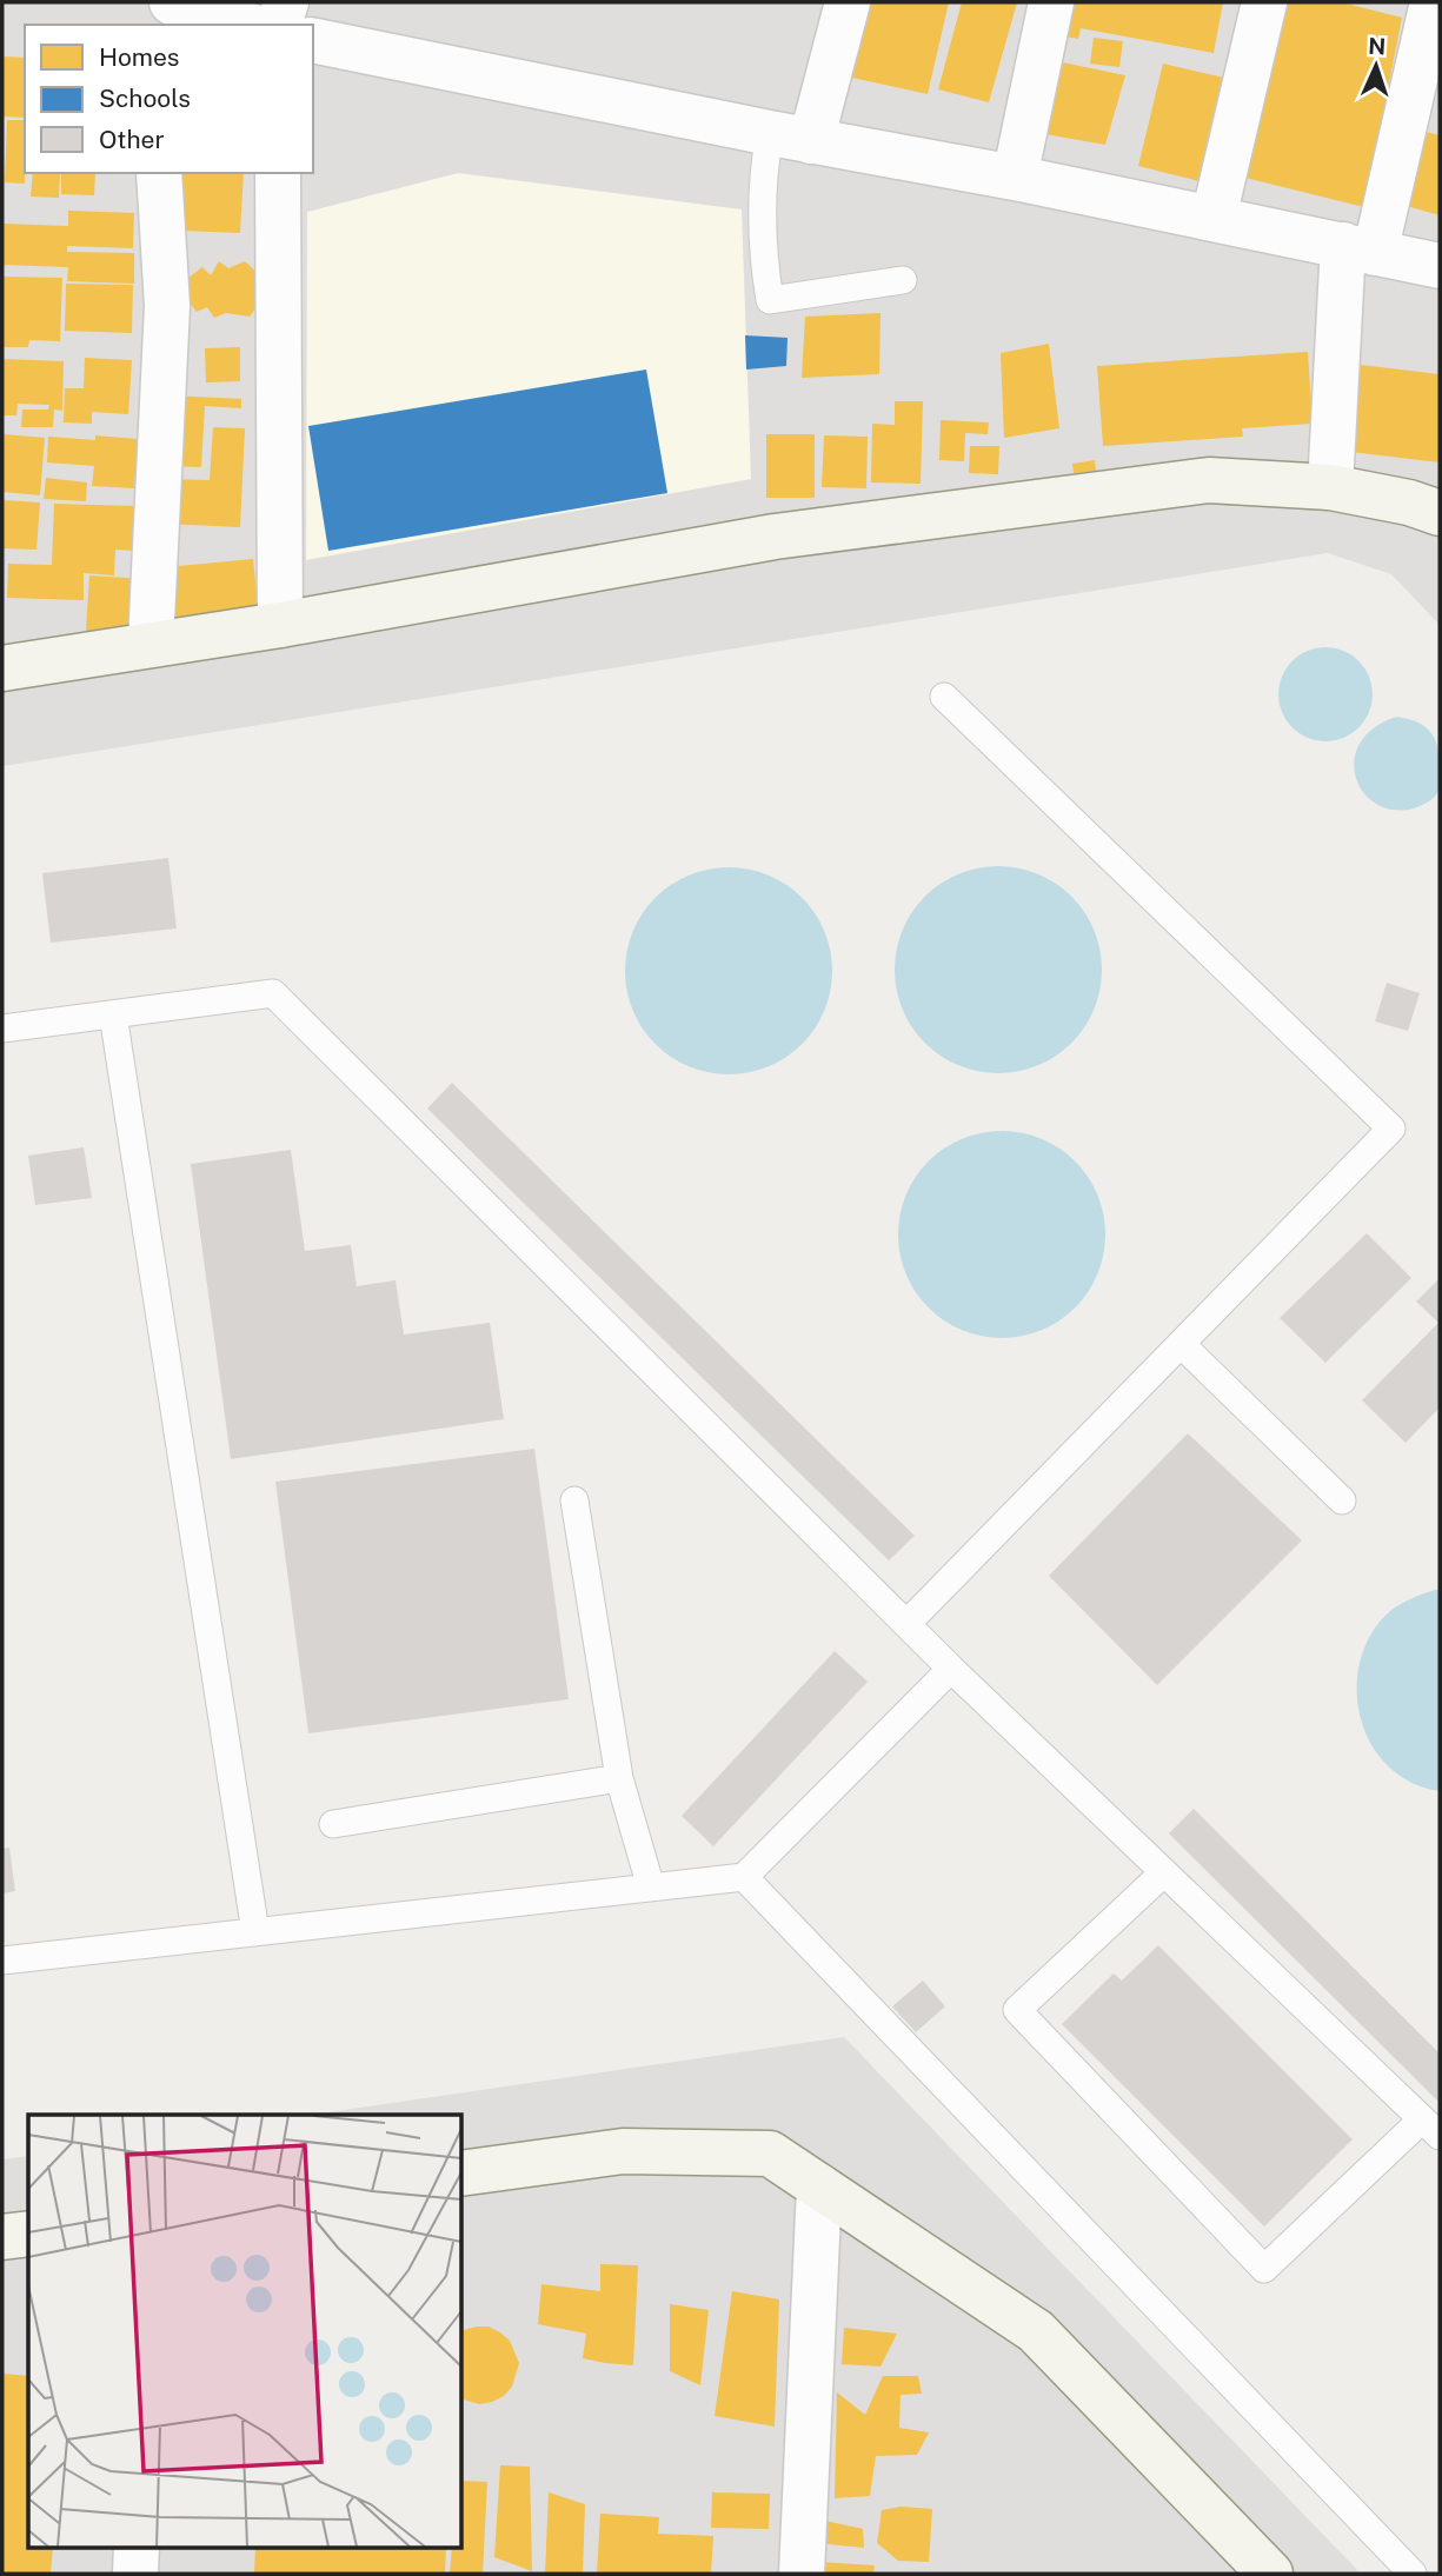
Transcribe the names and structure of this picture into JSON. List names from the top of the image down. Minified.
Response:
{"legend":["Homes","Schools","Other"],"north":"top"}
